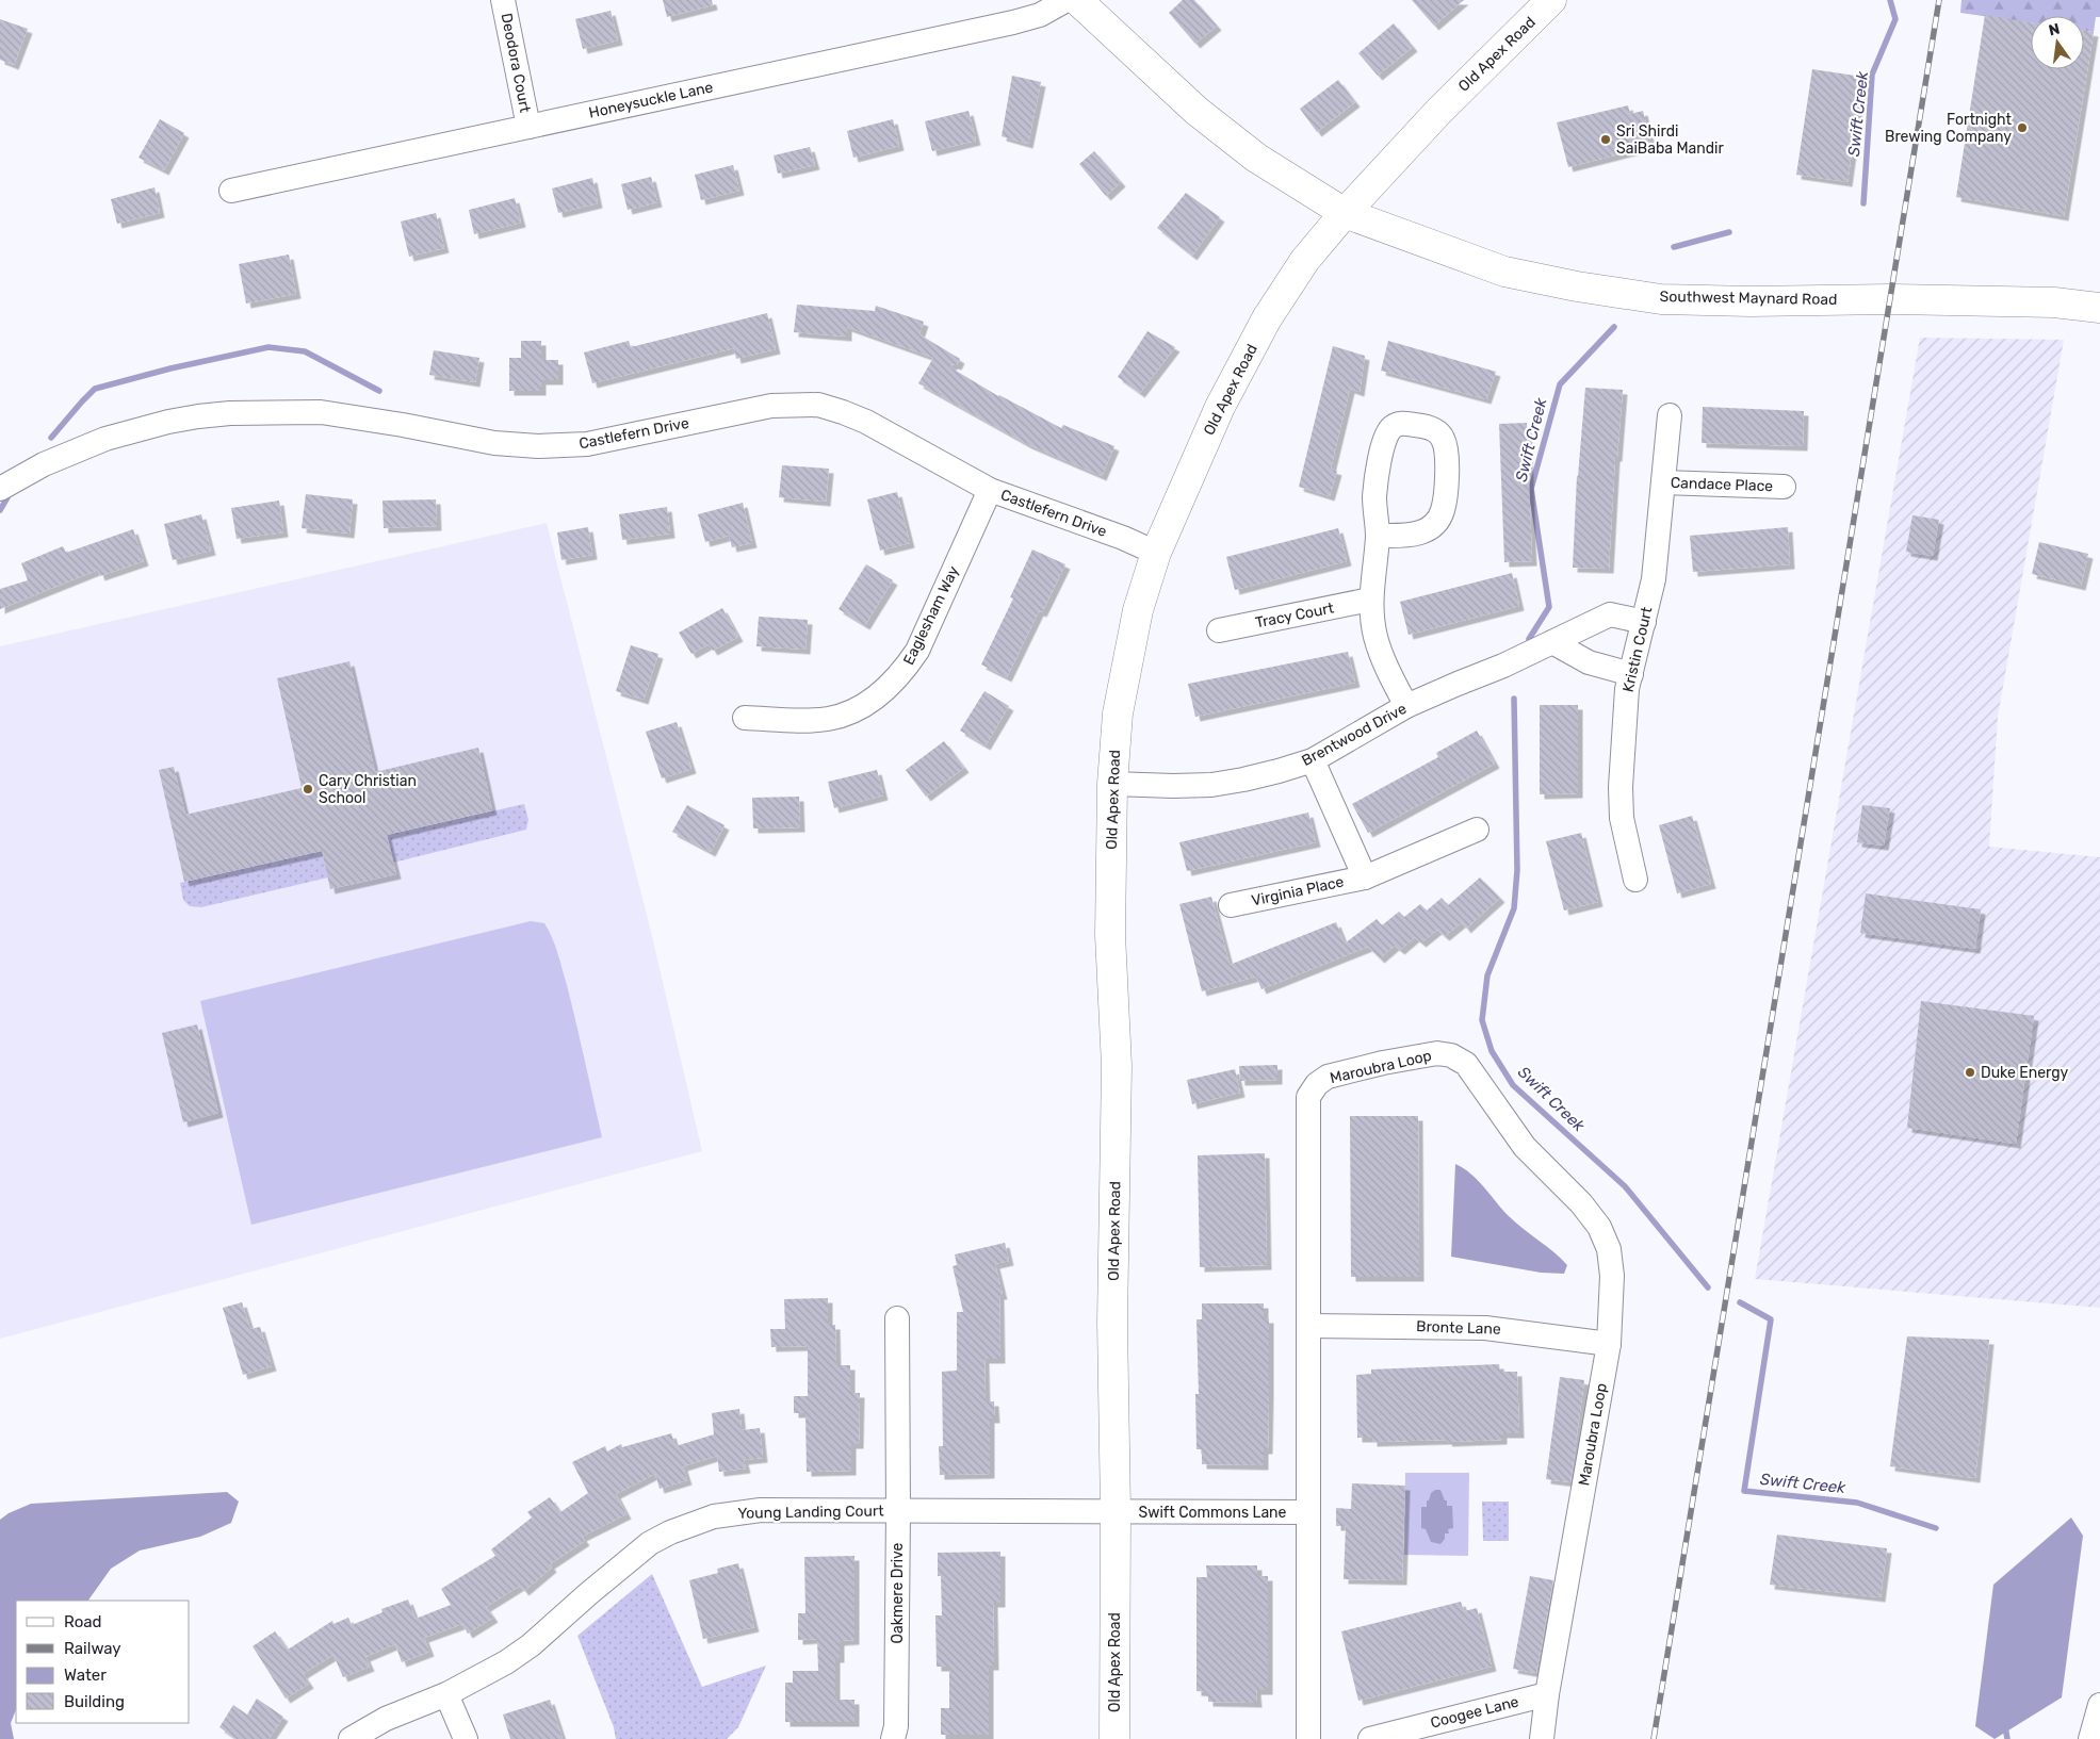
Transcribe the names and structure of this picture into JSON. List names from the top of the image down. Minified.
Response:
{"streets":{"main road":["Old Apex Road","Southwest Maynard Road"],"street":["Deodora Court","Honeysuckle Lane","Castlefern Drive","Candace Place","Eaglesham Way","Tracy Court","Kristin Court","Brentwood Drive","Virginia Place","Maroubra Loop","Bronte Lane","Young Landing Court","Swift Commons Lane","Oakmere Drive","Coogee Lane"]},"crossings":[["Old Apex Road","Southwest Maynard Road"],["Old Apex Road","Castlefern Drive"],["Old Apex Road","Brentwood Drive"],["Old Apex Road","Young Landing Court"],["Old Apex Road","Swift Commons Lane"],["Deodora Court","Honeysuckle Lane"],["Castlefern Drive","Eaglesham Way"],["Candace Place","Kristin Court"],["Kristin Court","Brentwood Drive"],["Brentwood Drive","Virginia Place"],["Maroubra Loop","Bronte Lane"],["Maroubra Loop","Swift Commons Lane"],["Maroubra Loop","Coogee Lane"],["Young Landing Court","Swift Commons Lane"],["Young Landing Court","Oakmere Drive"]],"water":["Swift Creek"],"places":["Fortnight Brewing Company","Sri Shirdi SaiBaba Mandir","Cary Christian School","Duke Energy"],"legend":["Road","Railway","Water","Building"],"north":"top"}
